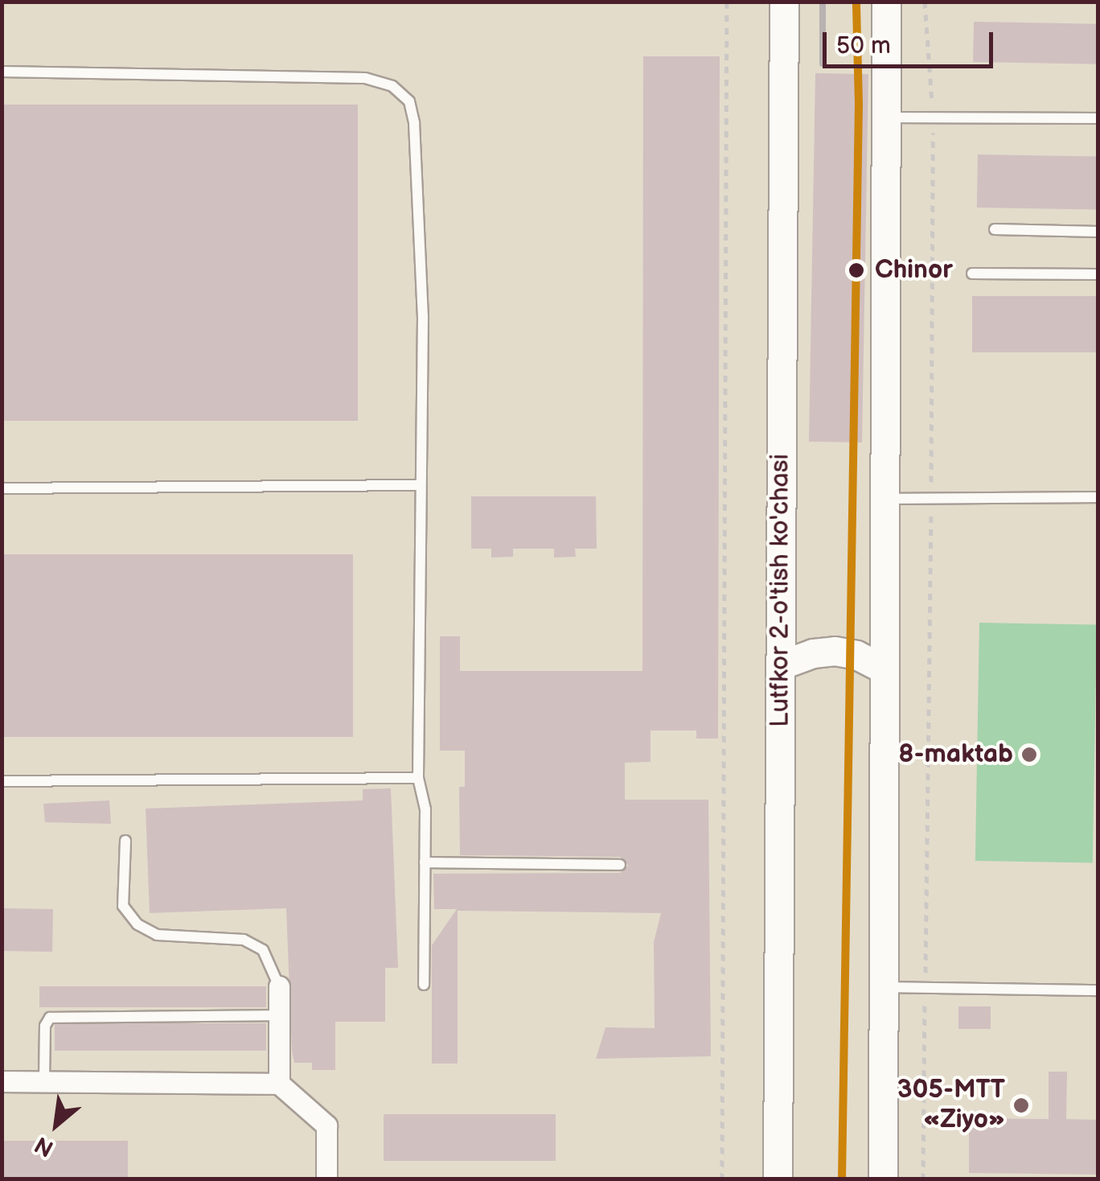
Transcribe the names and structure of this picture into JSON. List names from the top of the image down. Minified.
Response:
{"streets":{"main road":["Lutfkor 2-o'tish ko'chasi"]},"places":["Chinor","8-maktab","305-MTT «Ziyo»"],"scale_bar":"50 m","north":"bottom left"}
